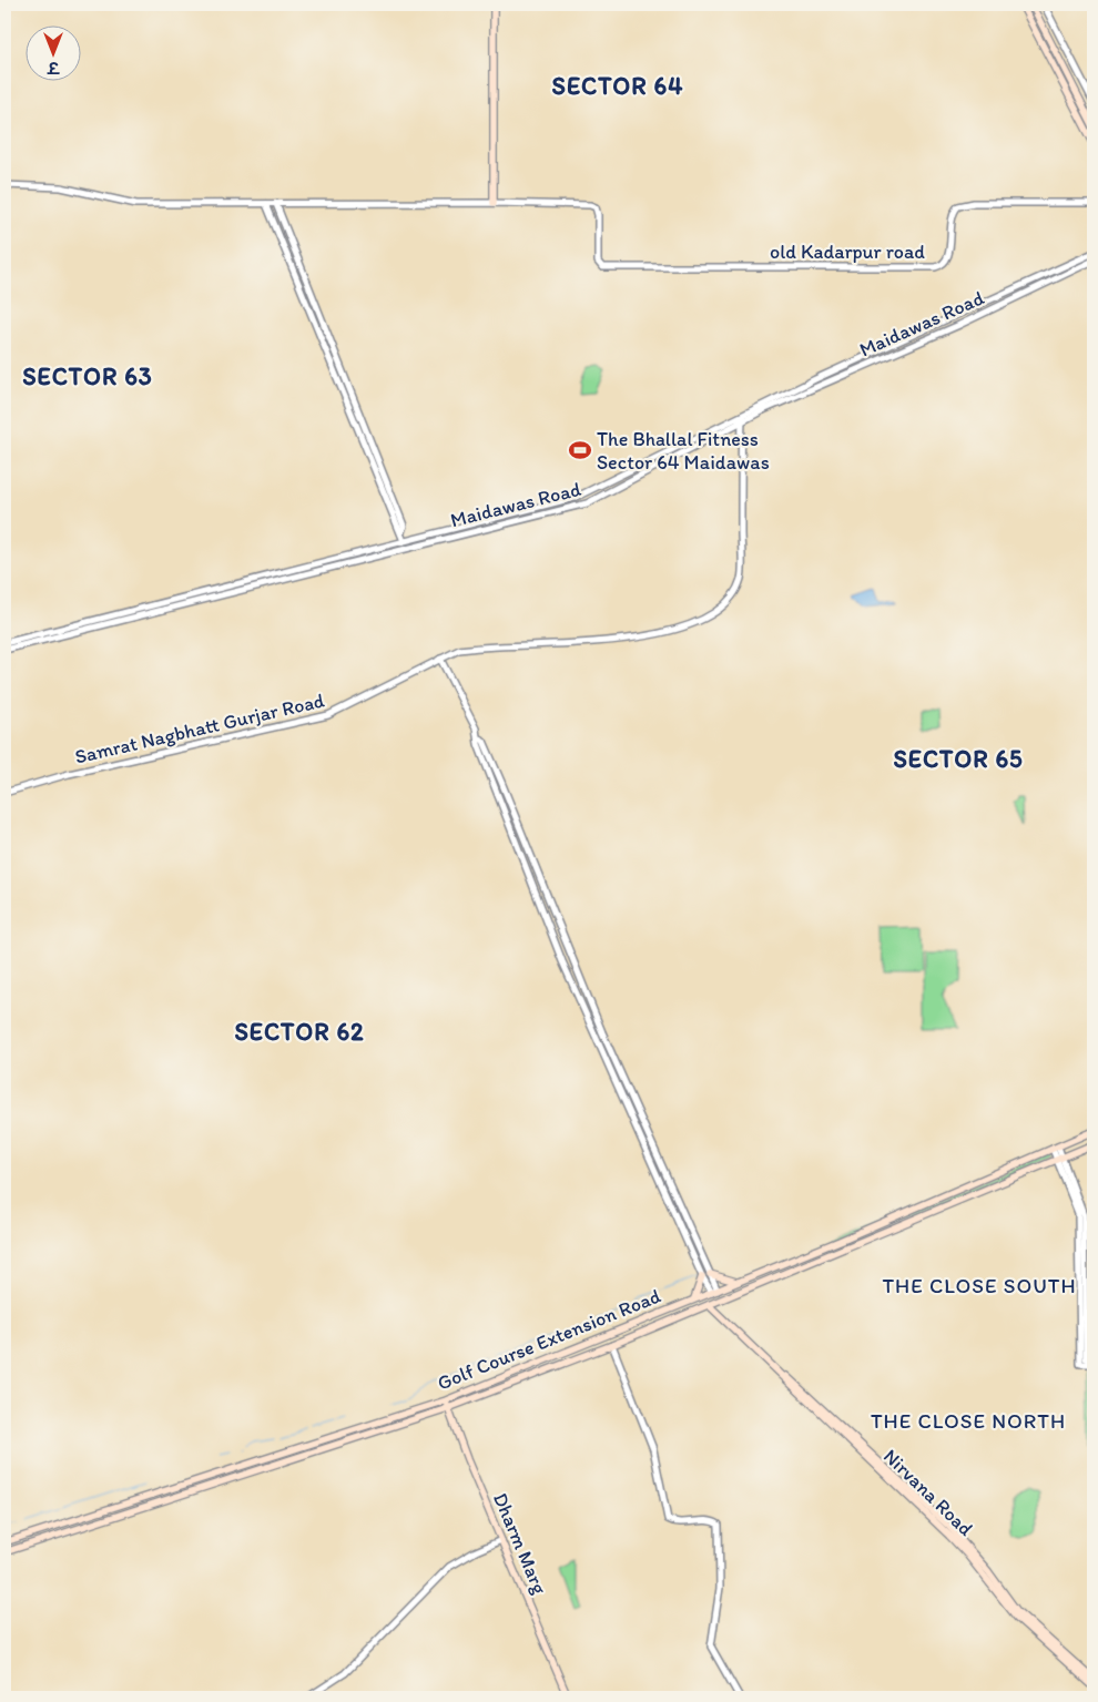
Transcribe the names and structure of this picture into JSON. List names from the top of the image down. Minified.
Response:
{"streets":{"main road":["Golf Course Extension Road","Nirvana Road","Dharm Marg"],"street":["old Kadarpur road","Maidawas Road","Samrat Nagbhatt Gurjar Road"]},"crossings":[["Maidawas Road","Samrat Nagbhatt Gurjar Road"],["Golf Course Extension Road","Nirvana Road"],["Golf Course Extension Road","Dharm Marg"]],"districts":["SECTOR 64","SECTOR 63","SECTOR 65","SECTOR 62","THE CLOSE SOUTH","THE CLOSE NORTH"],"places":{"sports":["The Bhallal Fitness Sector 64 Maidawas"]},"north":"bottom"}
